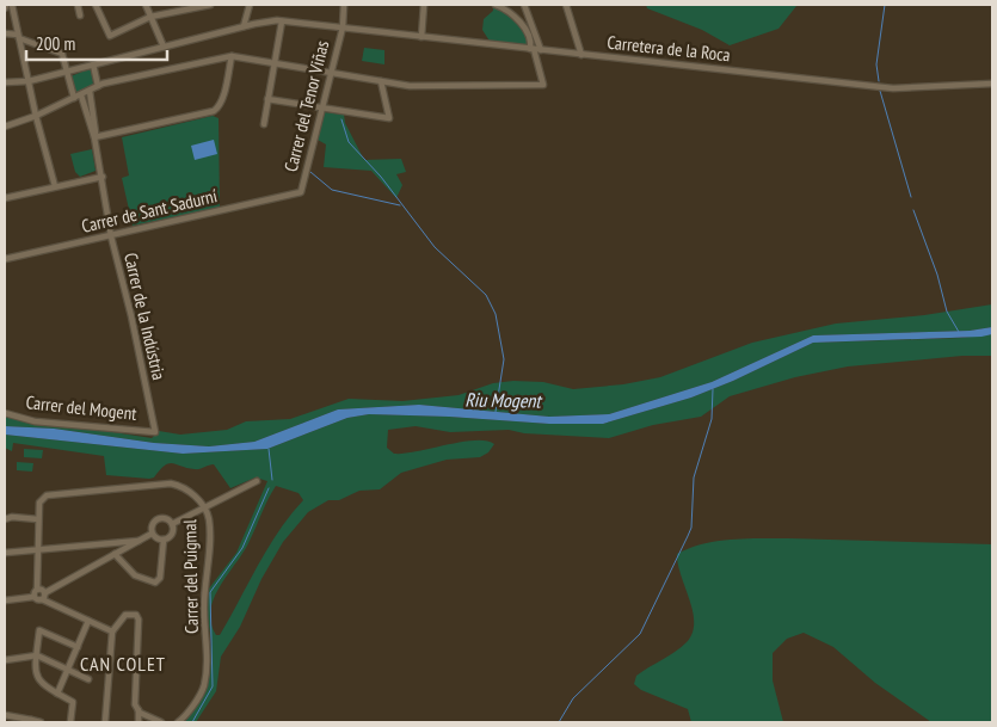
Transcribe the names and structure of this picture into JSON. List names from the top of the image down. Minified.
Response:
{"streets":{"street":["Carretera de la Roca","Carrer del Tenor Viñas","Carrer de Sant Sadurní","Carrer de la Indústria","Carrer del Mogent","Carrer del Puigmal"]},"crossings":[["Carretera de la Roca","Carrer del Tenor Viñas"],["Carrer del Tenor Viñas","Carrer de Sant Sadurní"],["Carrer de Sant Sadurní","Carrer de la Indústria"],["Carrer de la Indústria","Carrer del Mogent"]],"districts":["CAN COLET"],"water":["Riu Mogent"],"scale_bar":"200 m"}
